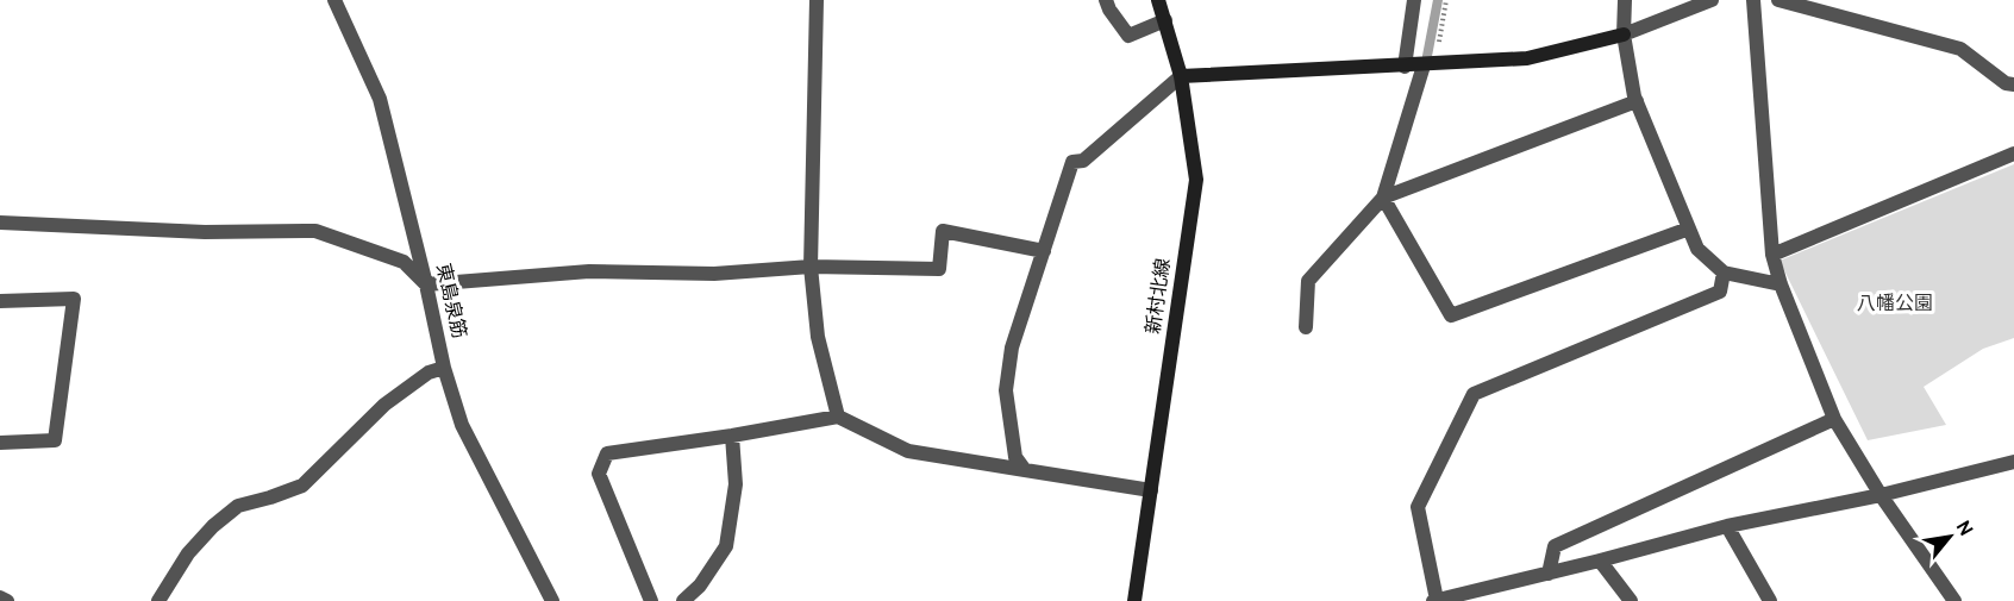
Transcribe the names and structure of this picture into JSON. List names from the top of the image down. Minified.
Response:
{"streets":{"street":["新村北線","東島泉筋"]},"parks":["八幡公園"],"north":"top right"}
